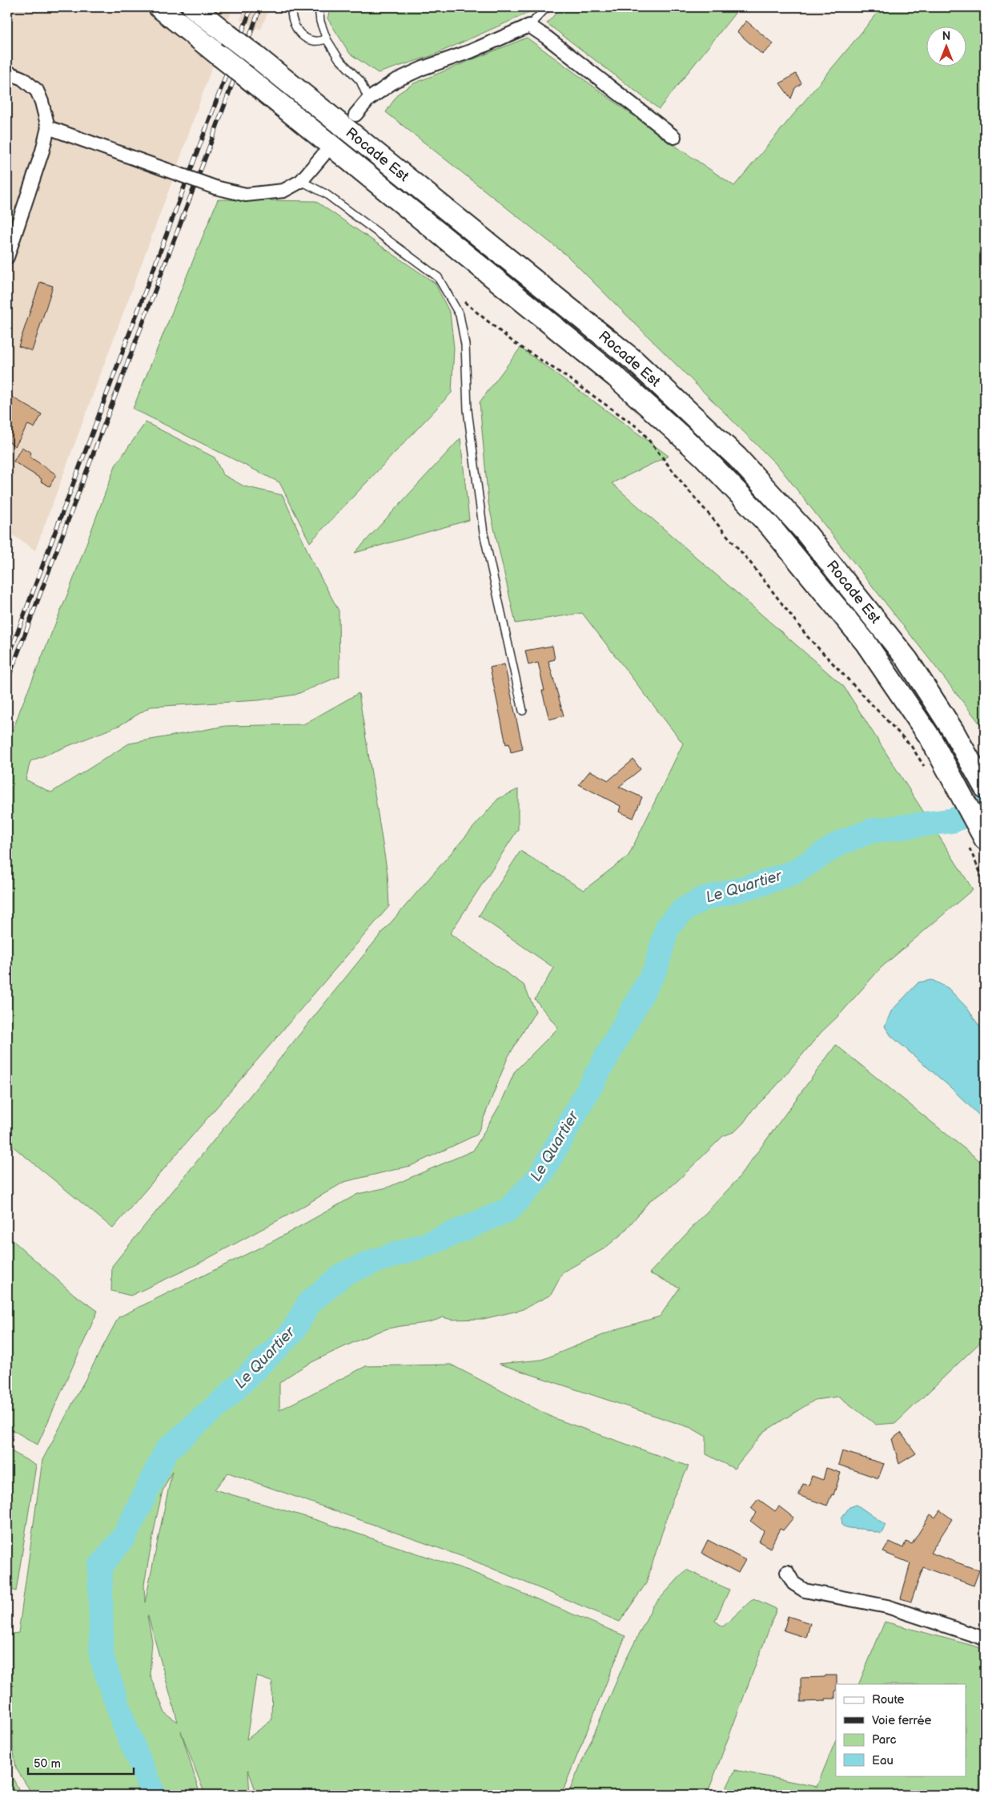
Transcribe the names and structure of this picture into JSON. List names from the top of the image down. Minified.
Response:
{"streets":{"main road":["Rocade Est"]},"water":["Le Quartier"],"legend":["Route","Voie ferrée","Parc","Eau"],"scale_bar":"50 m","north":"top"}
